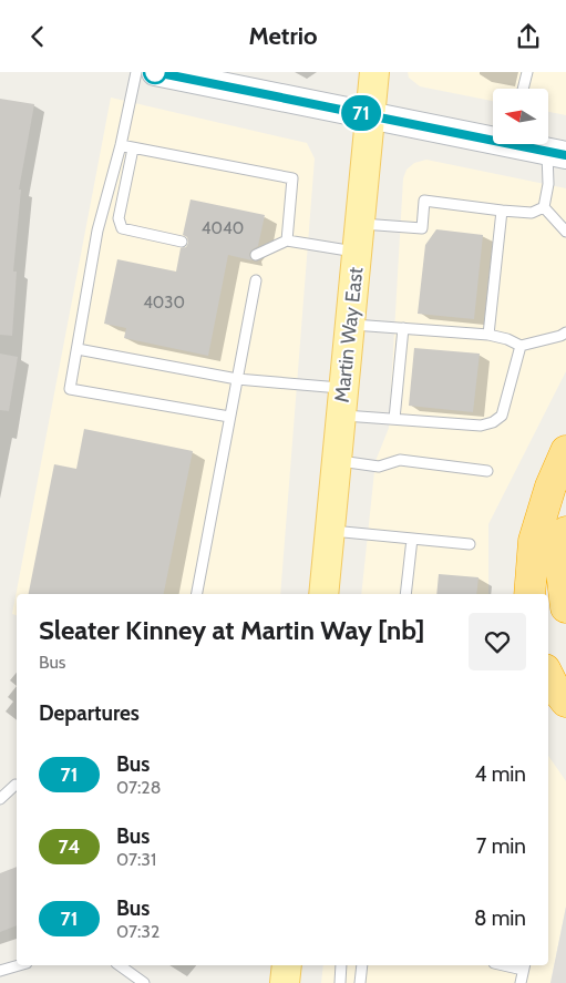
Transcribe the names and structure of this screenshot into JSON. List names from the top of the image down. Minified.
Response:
{"streets":{"main road":["Martin Way East"]},"lines":["bus line 71"],"house_numbers":["4040","4030"],"north":"left","page":{"header":"Metrio","on_map":"71","heading":[["Sleater Kinney at Martin Way [nb]","Bus"],"Departures"],"list":[{"mark":"71","name":"Bus","note":"07:28","value":"4 min"},{"mark":"74","name":"Bus","note":"07:31","value":"7 min"},{"mark":"71","name":"Bus","note":"07:32","value":"8 min"}]}}
